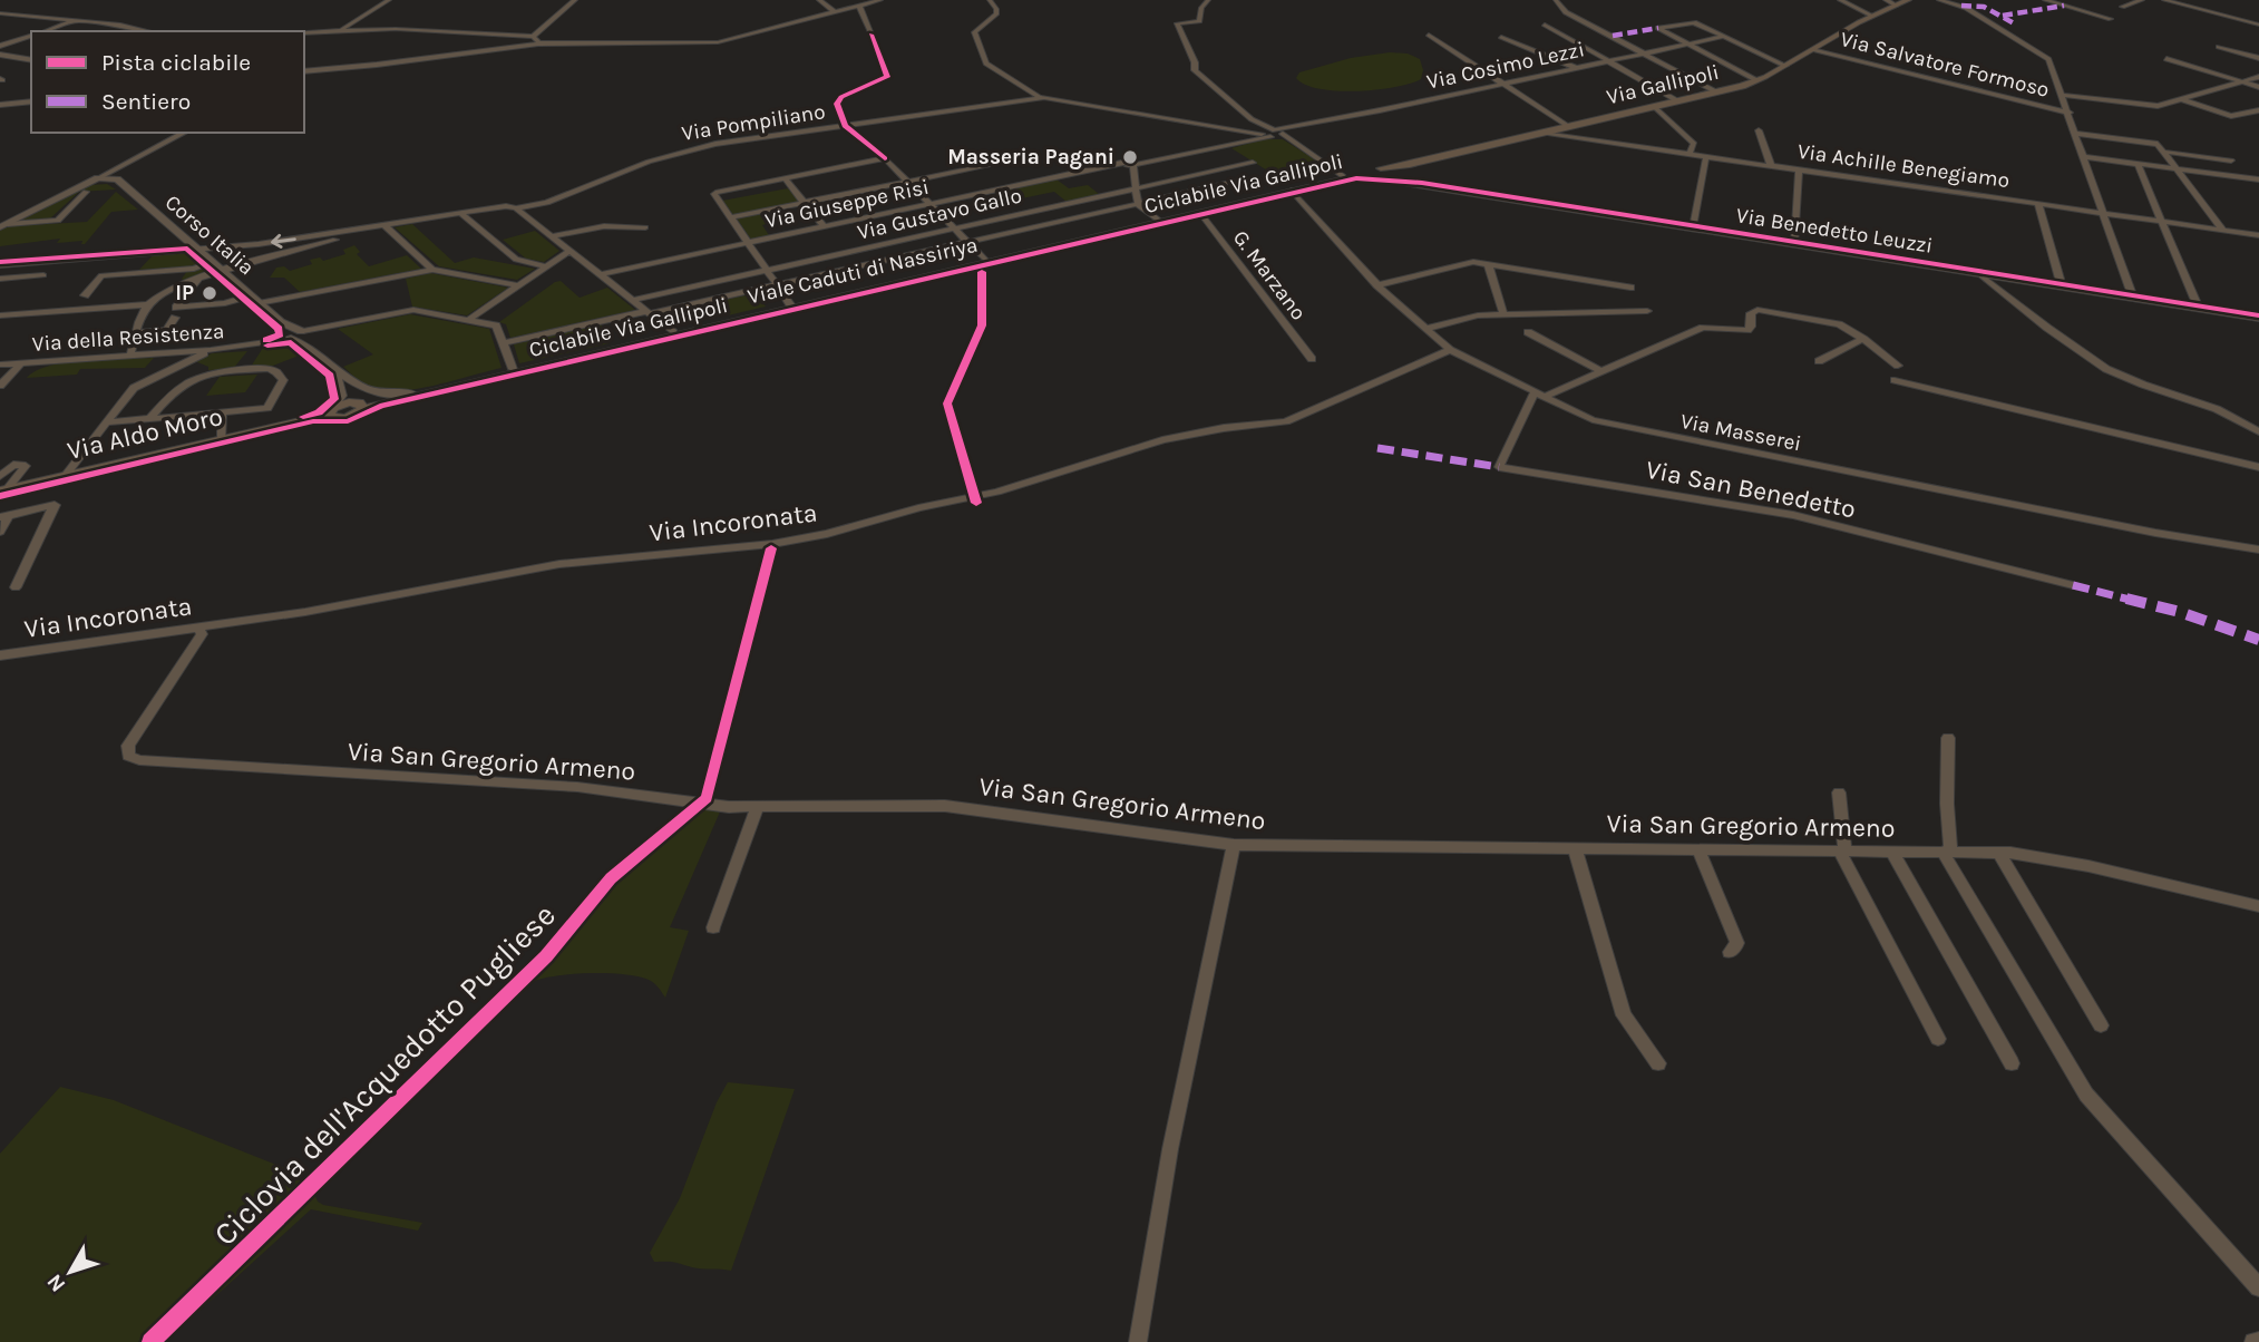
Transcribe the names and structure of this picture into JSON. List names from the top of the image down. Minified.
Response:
{"streets":{"main road":["Via Gallipoli","Viale Caduti di Nassiriya","Via Aldo Moro"],"street":["Via Salvatore Formoso","Via Cosimo Lezzi","Via Pompiliano","Via Achille Benegiamo","Via Giuseppe Risi","Via Gustavo Gallo","Via Benedetto Leuzzi","Corso Italia","G. Marzano","Via della Resistenza","Via Masserei","Via San Benedetto","Via Incoronata","Via San Gregorio Armeno"],"cycle path":["Ciclabile Via Gallipoli","Ciclovia dell'Acquedotto Pugliese"]},"crossings":[["Via Salvatore Formoso","Via Gallipoli"],["Via Cosimo Lezzi","Via Giuseppe Risi"],["Via Gallipoli","Via Achille Benegiamo"],["Via Gallipoli","Via Benedetto Leuzzi"],["Via Gallipoli","Viale Caduti di Nassiriya"],["Via Pompiliano","Corso Italia"],["Via Benedetto Leuzzi","Viale Caduti di Nassiriya"],["Viale Caduti di Nassiriya","G. Marzano"],["Viale Caduti di Nassiriya","Via Masserei"],["Via Masserei","Via San Benedetto"],["Via Masserei","Via Incoronata"],["Via Incoronata","Via San Gregorio Armeno"]],"places":["Masseria Pagani","IP"],"legend":["Pista ciclabile","Sentiero"],"north":"bottom left"}
